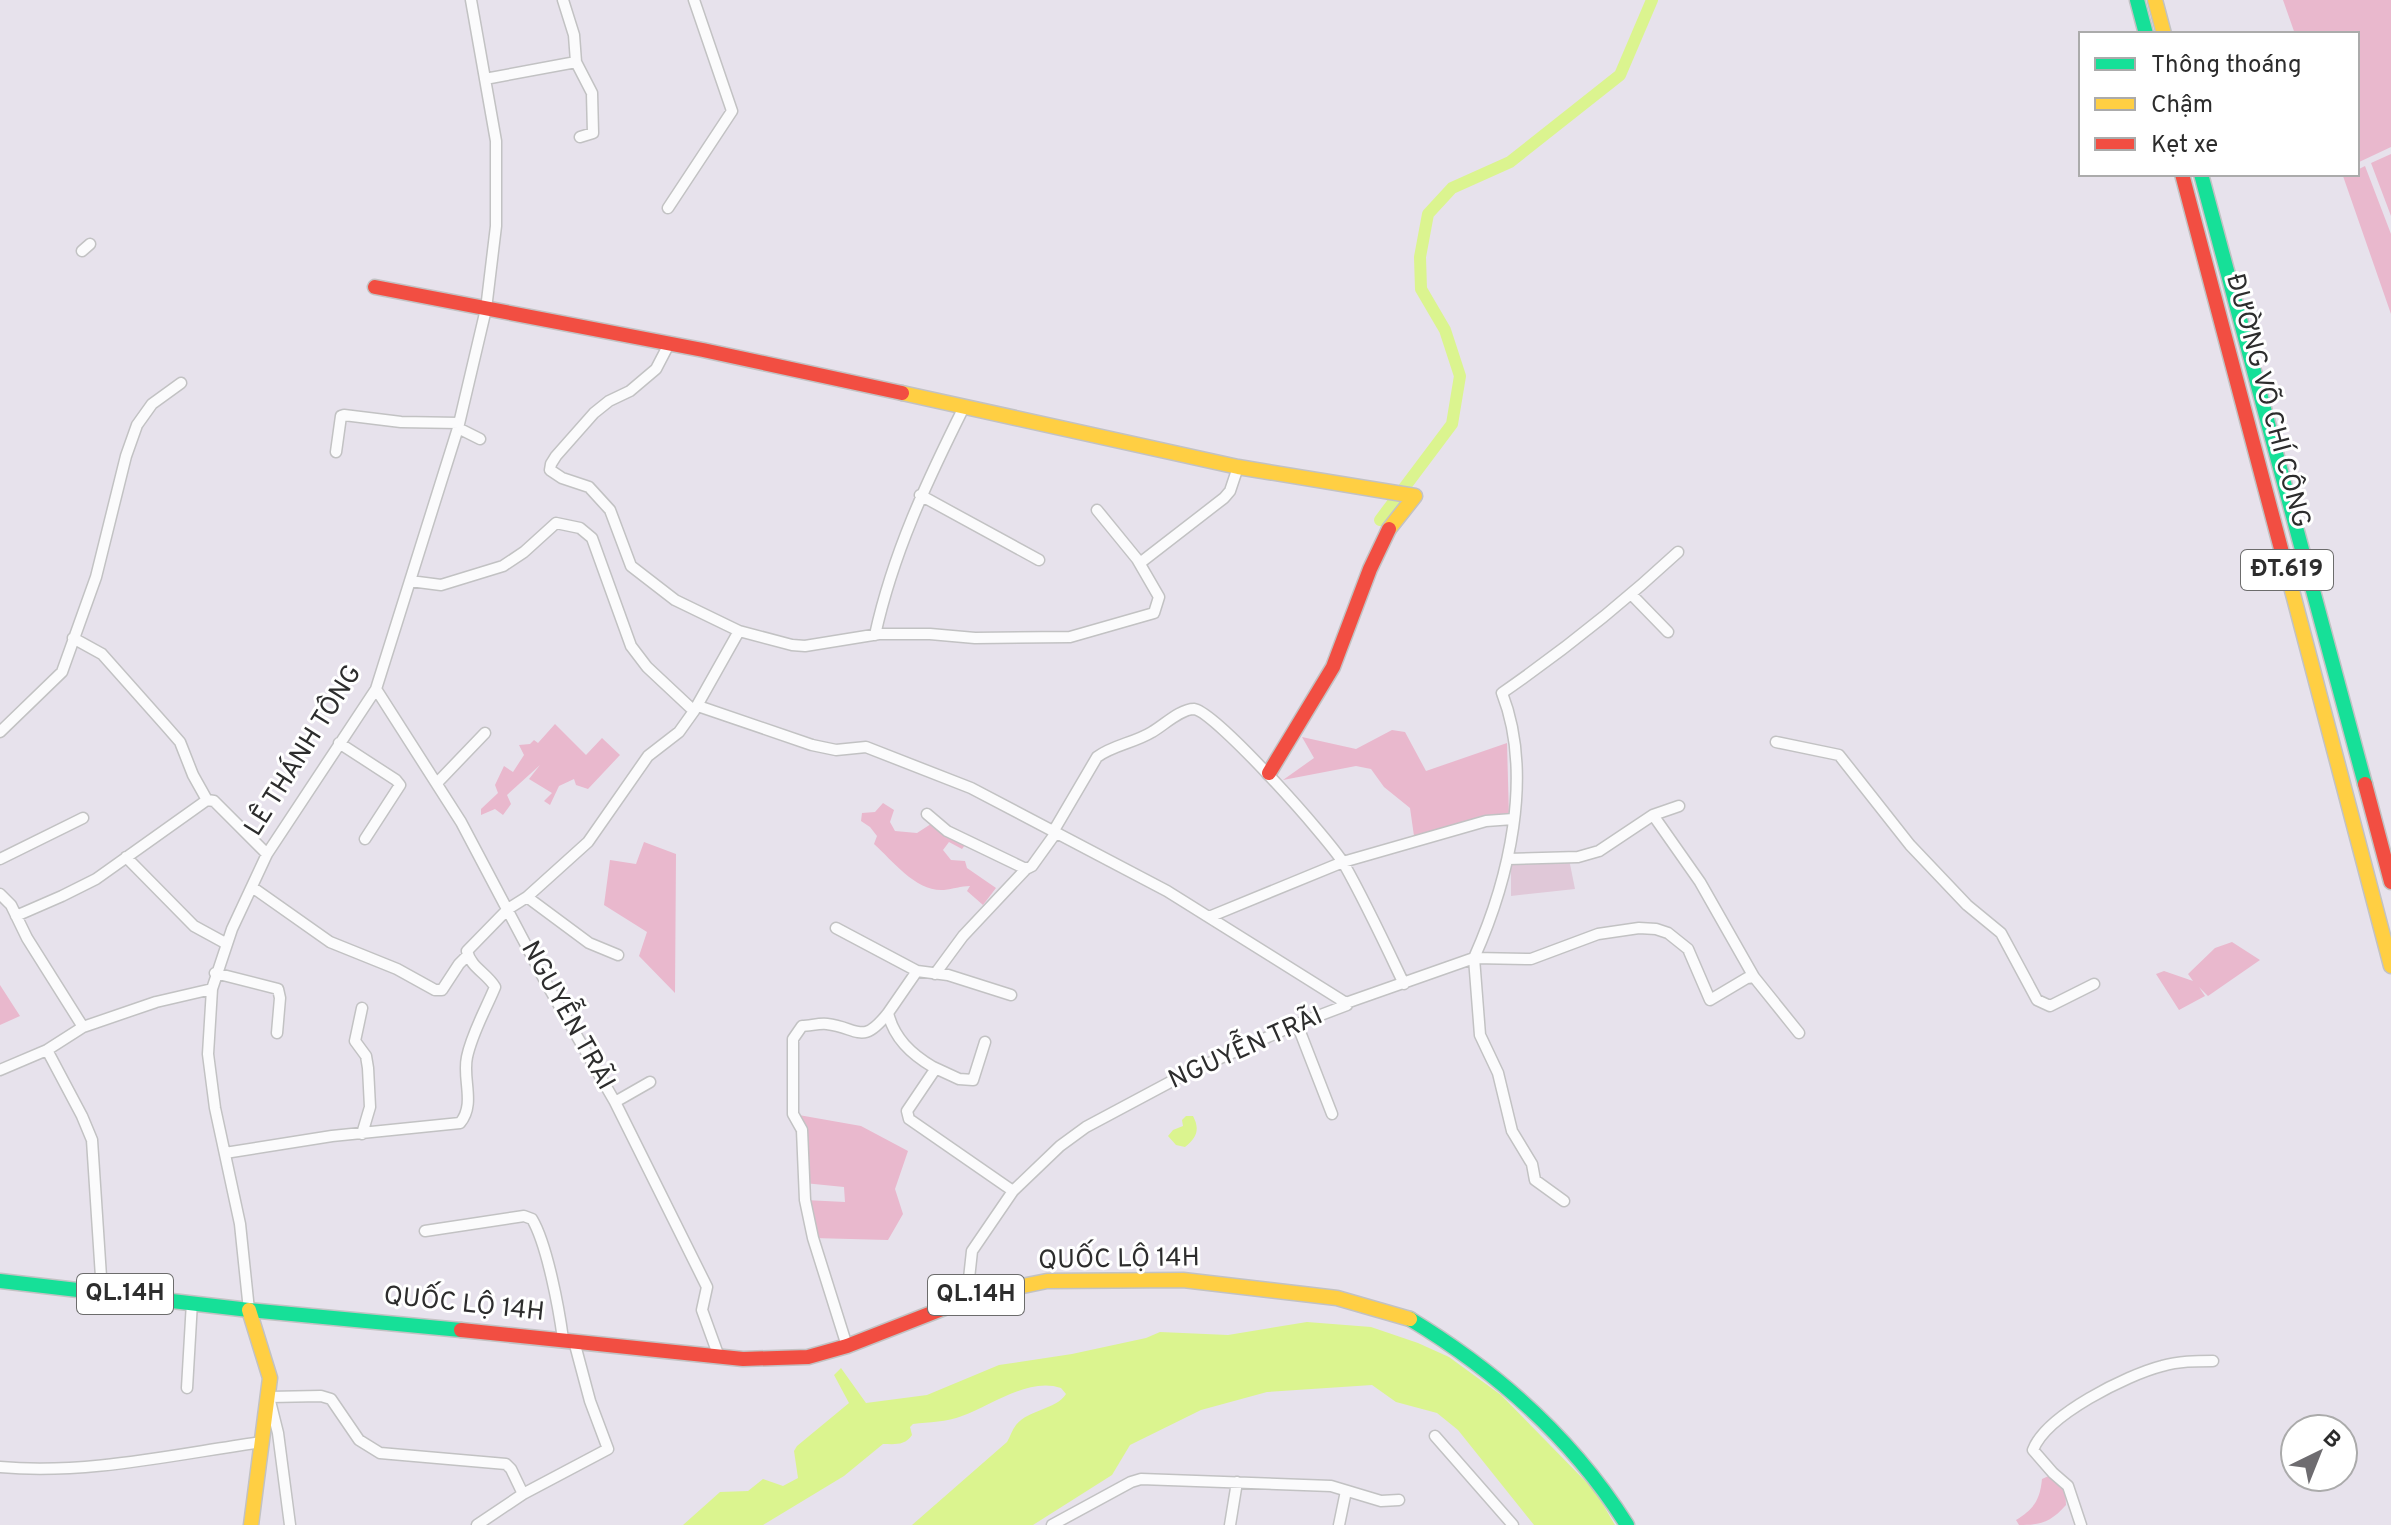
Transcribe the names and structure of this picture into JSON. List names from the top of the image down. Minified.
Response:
{"streets":{"main road":["ĐƯỜNG VÕ CHÍ CÔNG","ĐT.619","LÊ THÁNH TÔNG","QUỐC LỘ 14H","QL.14H"],"street":["NGUYỄN TRÃI"]},"crossings":[["LÊ THÁNH TÔNG","NGUYỄN TRÃI"],["LÊ THÁNH TÔNG","QUỐC LỘ 14H"],["LÊ THÁNH TÔNG","QL.14H"],["NGUYỄN TRÃI","QUỐC LỘ 14H"],["QUỐC LỘ 14H","QL.14H"]],"legend":["Thông thoáng","Chậm","Kẹt xe"],"north":"top right"}
